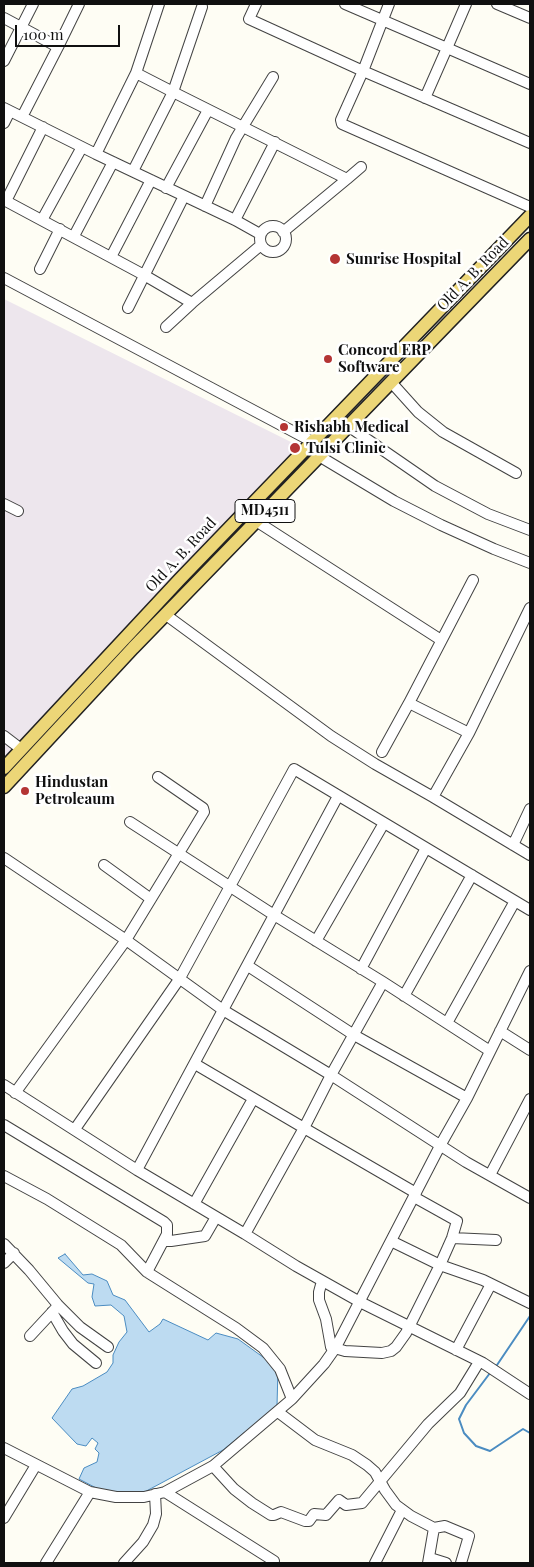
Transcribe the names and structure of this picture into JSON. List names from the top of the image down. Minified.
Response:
{"streets":{"main road":["Old A. B. Road","MD4511"]},"places":["Sunrise Hospital","Concord ERP Software","Rishabh Medical","Tulsi Clinic","Hindustan Petroleaum"],"scale_bar":"100 m"}
